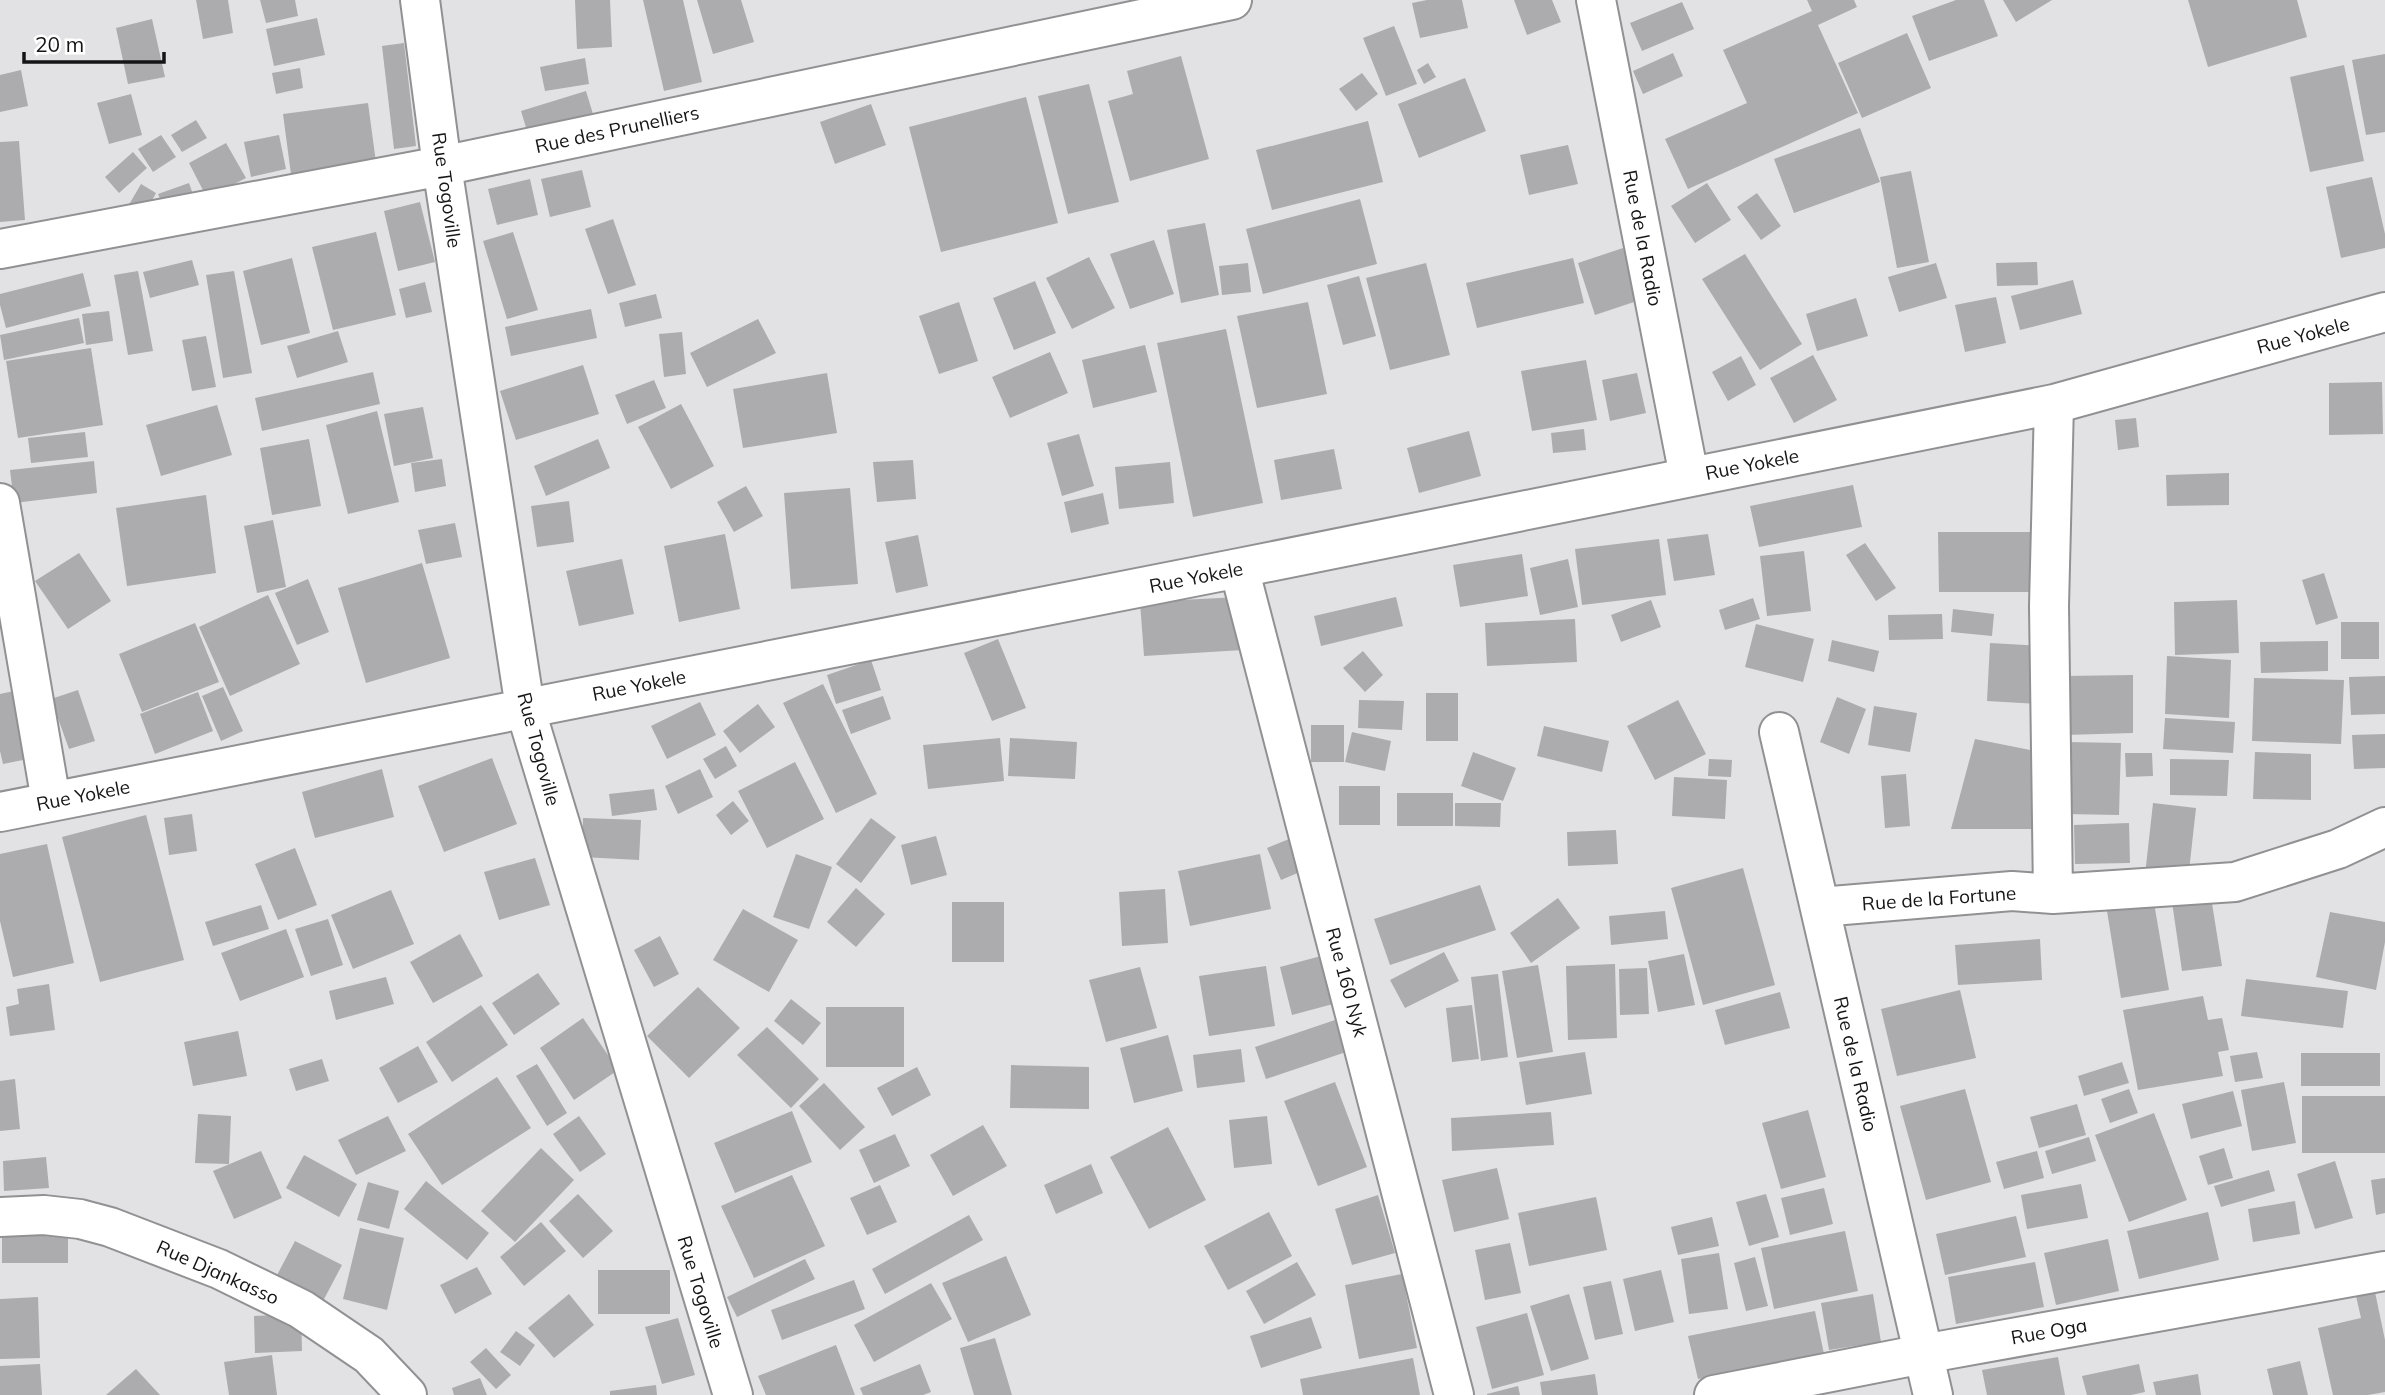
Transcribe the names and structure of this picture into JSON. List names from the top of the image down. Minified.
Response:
{"streets":{"street":["Rue des Prunelliers","Rue Togoville","Rue de la Radio","Rue Yokele","Rue de la Fortune","Rue 160 Nyk","Rue Djankasso","Rue Oga"]},"crossings":[["Rue des Prunelliers","Rue Togoville"],["Rue Togoville","Rue Yokele"],["Rue de la Radio","Rue Yokele"],["Rue de la Radio","Rue de la Fortune"],["Rue de la Radio","Rue Oga"],["Rue Yokele","Rue 160 Nyk"]],"scale_bar":"20 m"}
